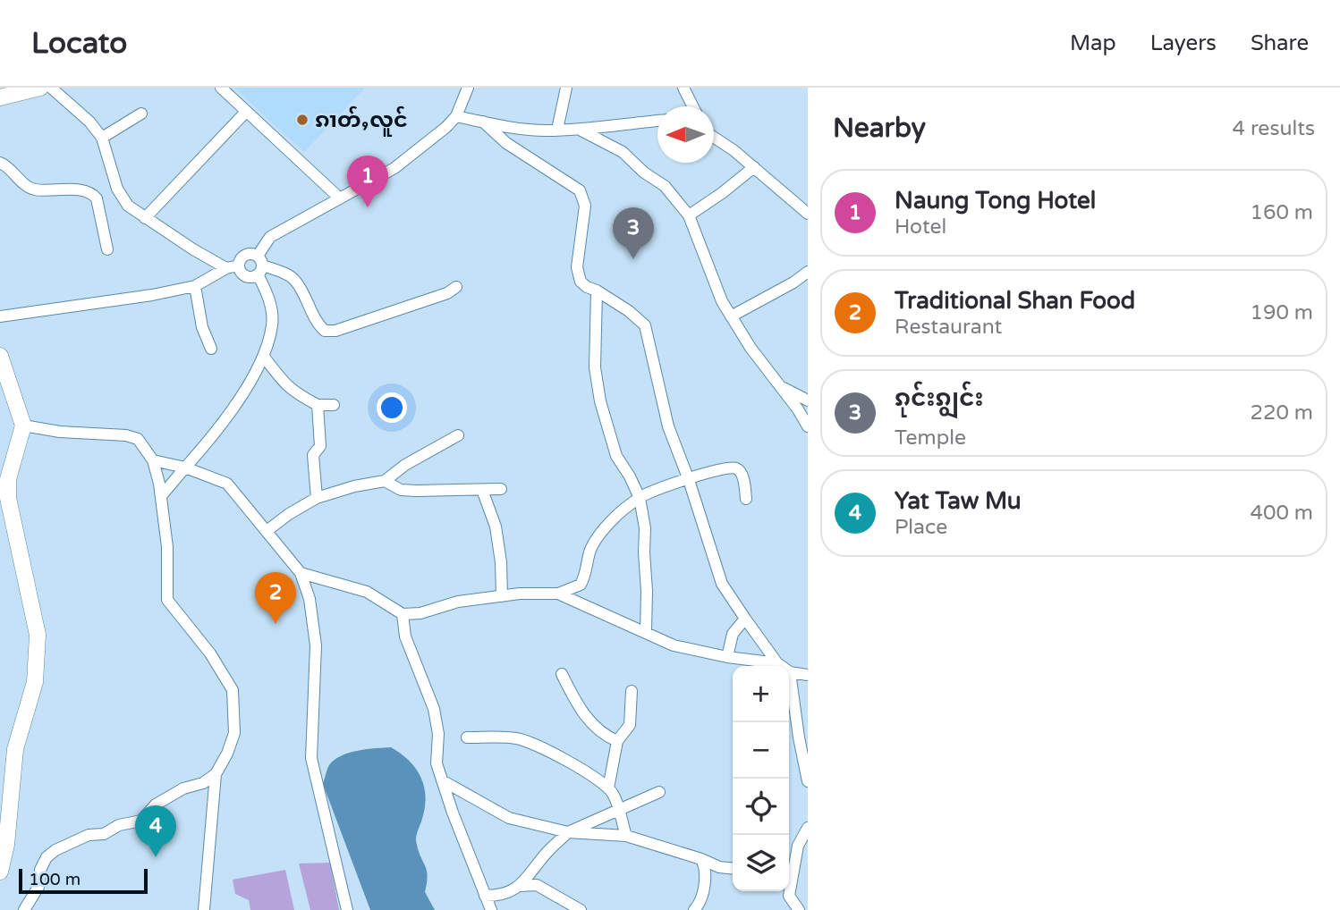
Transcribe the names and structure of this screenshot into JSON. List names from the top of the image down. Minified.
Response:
{"places":["ၵၢတ်ႇလူင်"],"scale_bar":"100 m","north":"left","page":{"header":"Locato","nav":["Map","Layers","Share"],"heading":["Nearby","4 results"],"pins":["1","3","2","4"],"list":[{"mark":"1","name":"Naung Tong Hotel","note":"Hotel","value":"160 m"},{"mark":"2","name":"Traditional Shan Food","note":"Restaurant","value":"190 m"},{"mark":"3","name":"ၵုင်းၵျွင်း","note":"Temple","value":"220 m"},{"mark":"4","name":"Yat Taw Mu","note":"Place","value":"400 m"}],"map_buttons":["+","−"],"scale":"100 m"}}
